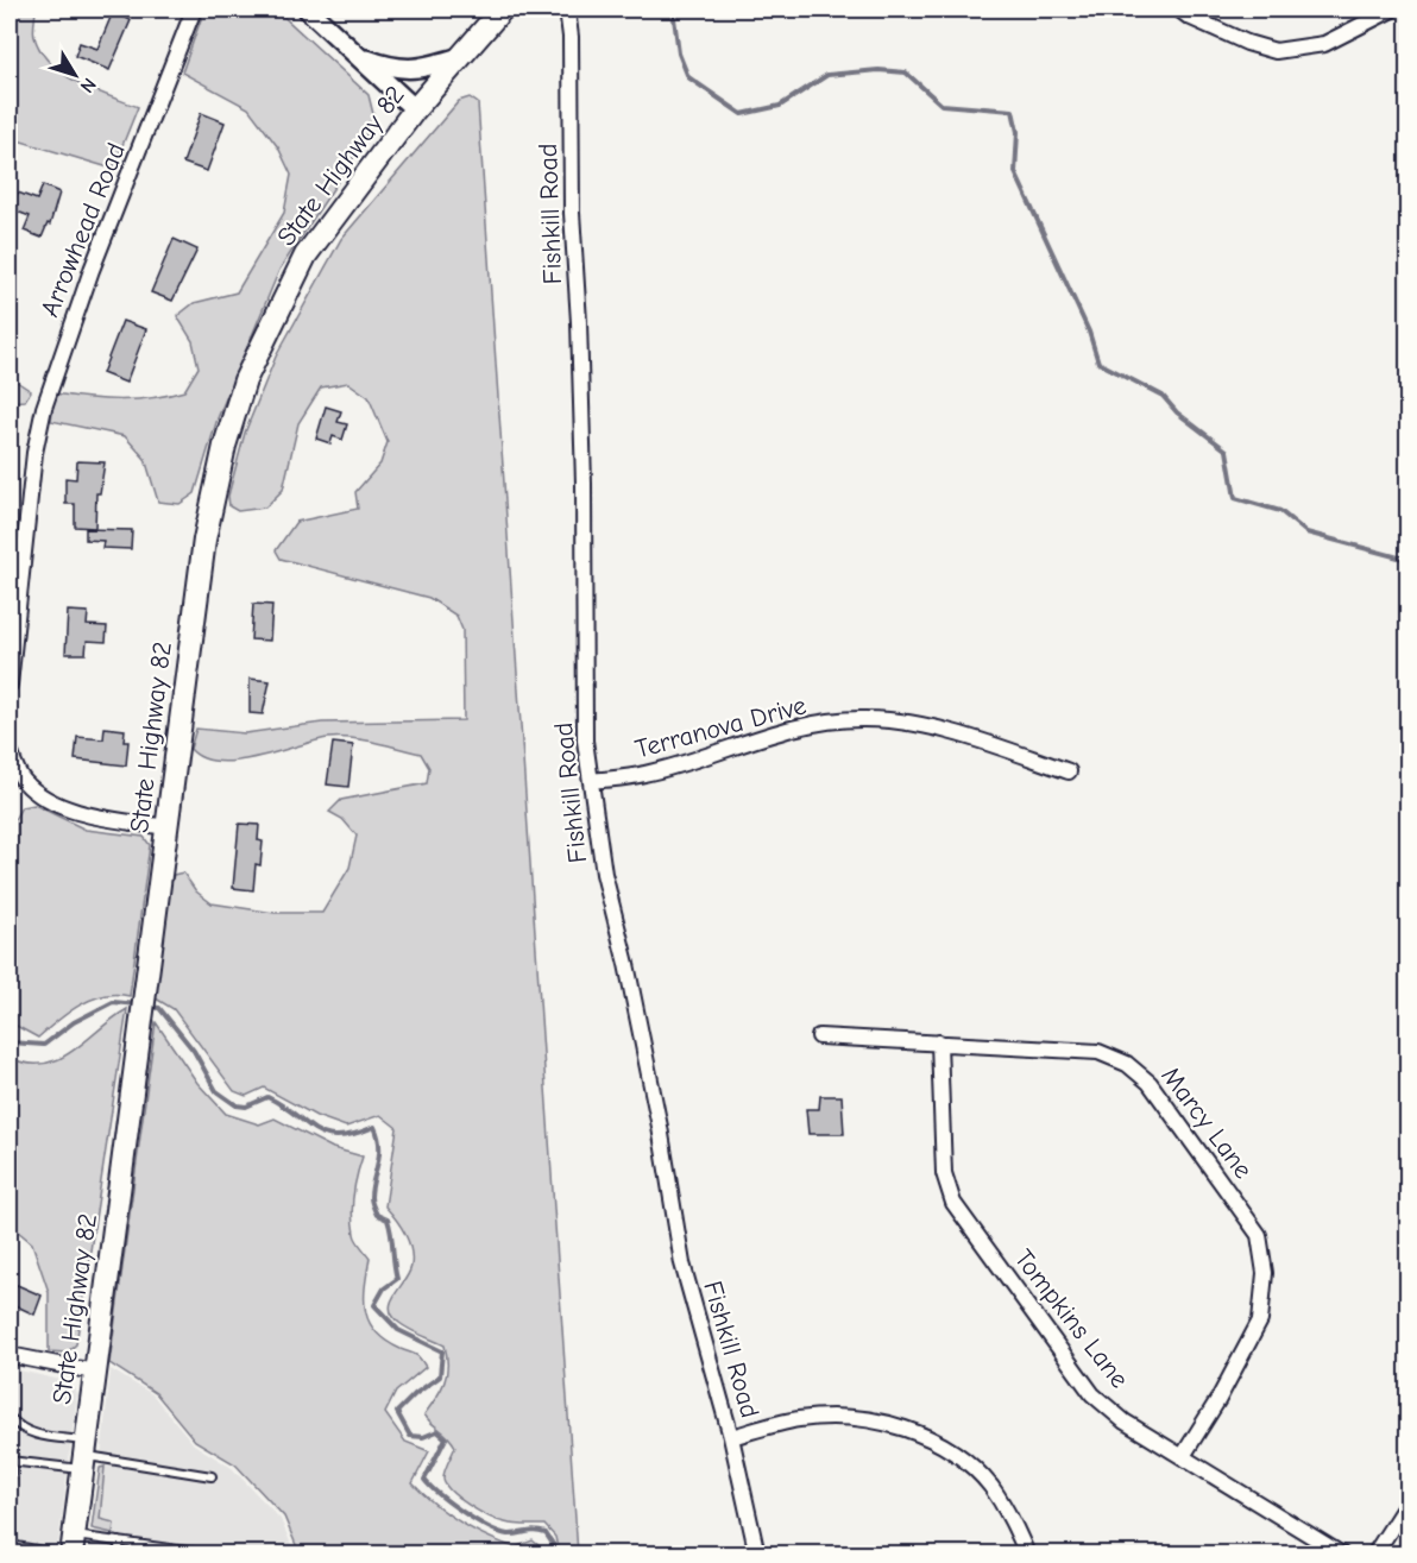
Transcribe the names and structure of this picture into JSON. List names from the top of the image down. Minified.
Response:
{"streets":{"main road":["State Highway 82"],"street":["Fishkill Road","Arrowhead Road","Terranova Drive","Marcy Lane","Tompkins Lane"]},"crossings":[["Fishkill Road","Terranova Drive"],["Marcy Lane","Tompkins Lane"]],"north":"bottom right"}
